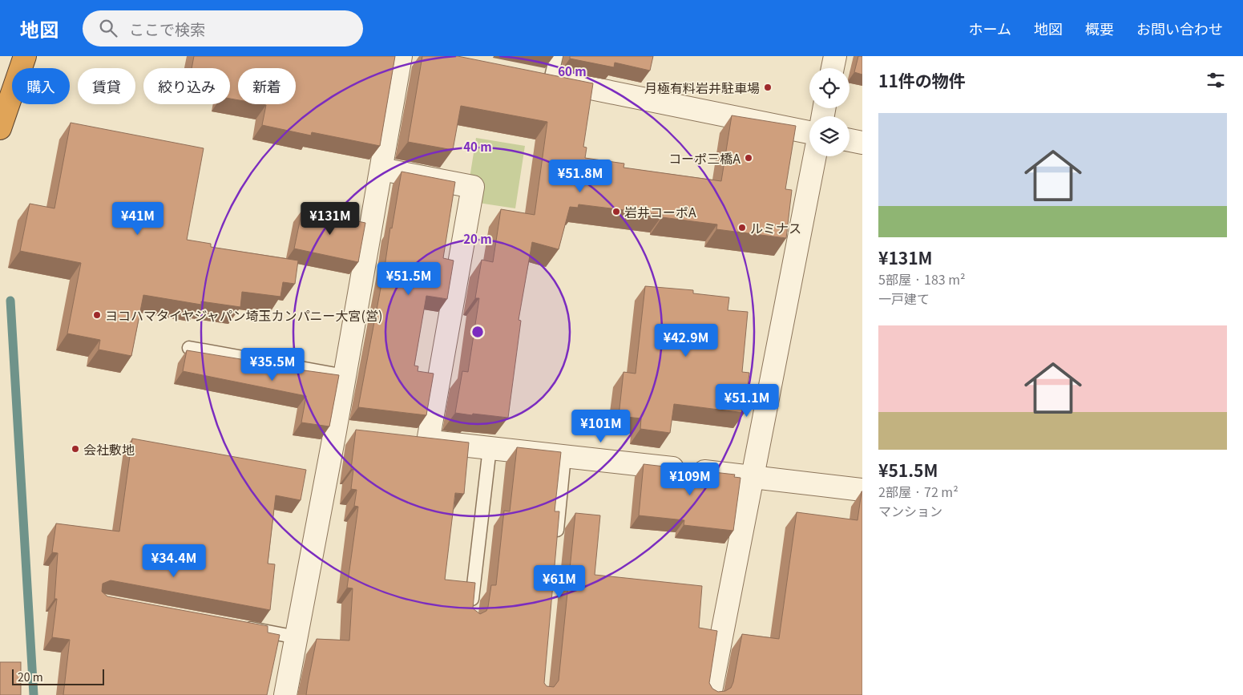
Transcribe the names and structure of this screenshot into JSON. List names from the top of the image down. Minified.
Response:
{"places":["月極有料岩井駐車場","コーポ三橋A","岩井コーポA","ルミナス","ヨコハマタイヤジャパン埼玉カンパニー大宮(営)","会社敷地"],"scale_bar":"20 m","page":{"header":"地図","search":"ここで検索","nav":["ホーム","地図","概要","お問い合わせ"],"heading":"11件の物件","chip":["購入","賃貸","絞り込み","新着"],"list":[{"name":"¥131M","note":"5部屋 · 183 m² · 一戸建て"},{"name":"¥51.5M","note":"2部屋 · 72 m² · マンション"}],"price":["¥51.8M","¥41M","¥131M","¥51.5M","¥42.9M","¥35.5M","¥51.1M","¥101M","¥109M","¥34.4M","¥61M"],"scale":"20 m"},"rings":["60 m","40 m","20 m"]}
